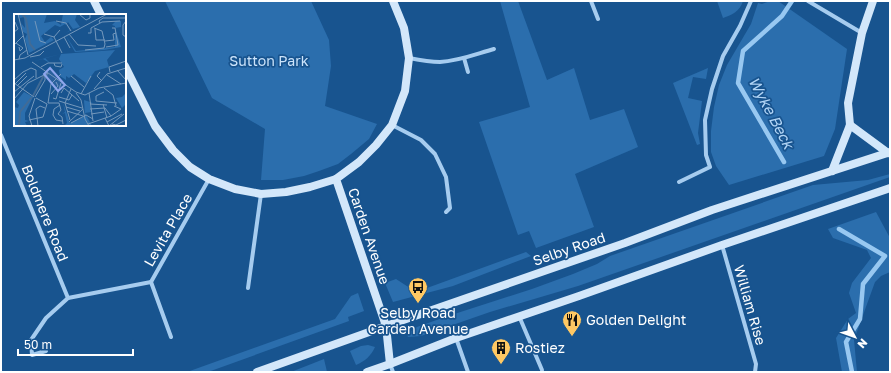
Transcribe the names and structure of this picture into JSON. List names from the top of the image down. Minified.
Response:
{"streets":{"main road":["Carden Avenue","Selby Road"],"street":["Boldmere Road","Levita Place","William Rise"]},"crossings":[["Carden Avenue","Selby Road"]],"water":["Wyke Beck"],"parks":["Sutton Park"],"places":{"bus stop":["Selby Road Carden Avenue"],"restaurant":["Golden Delight"],"building":["Rostiez"]},"scale_bar":"50 m","north":"bottom right"}
